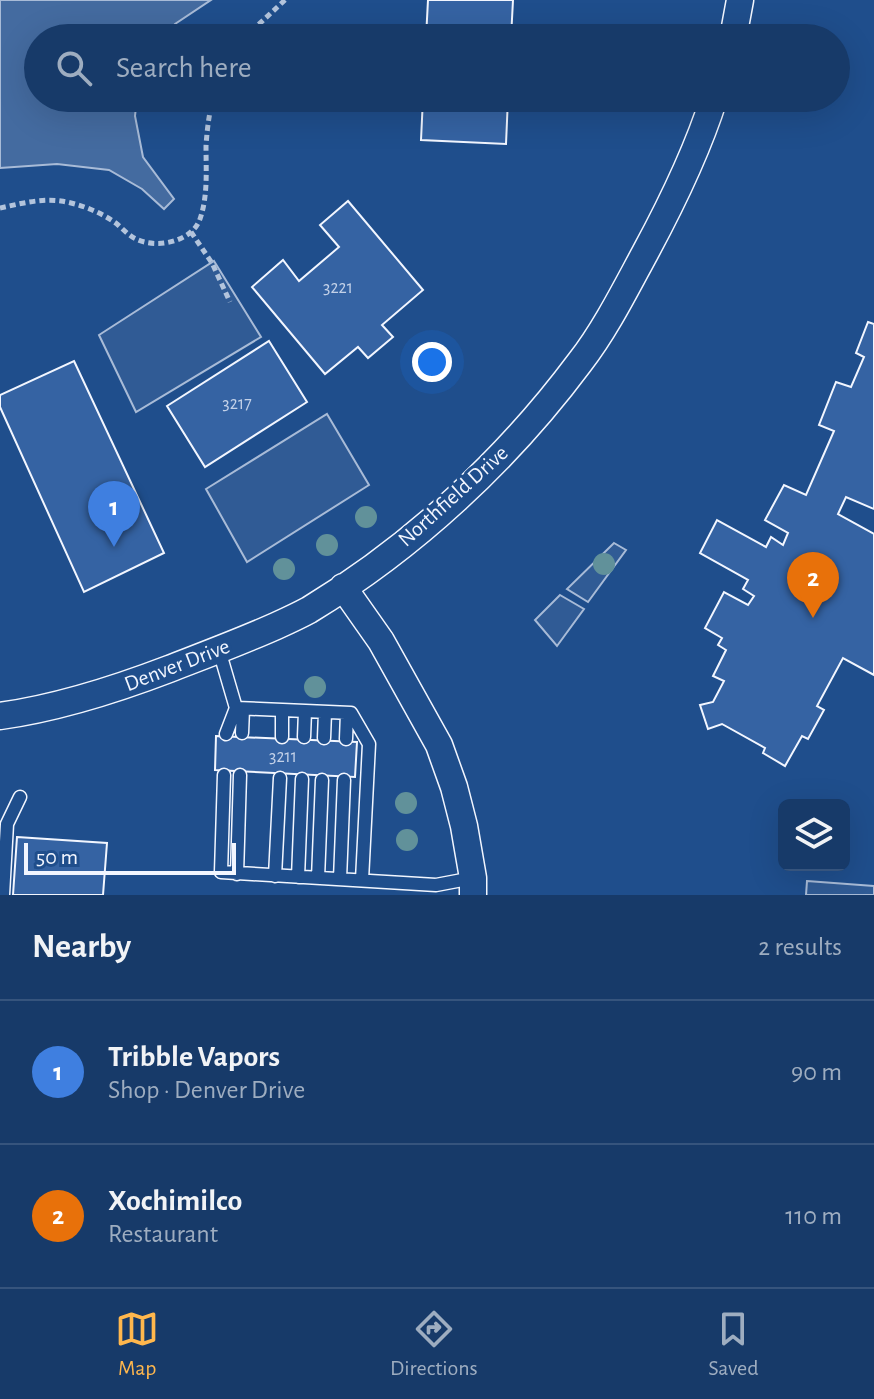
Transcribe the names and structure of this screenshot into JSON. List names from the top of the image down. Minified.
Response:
{"streets":{"street":["Northfield Drive","Denver Drive"]},"crossings":[["Northfield Drive","Denver Drive"]],"house_numbers":["3221","3217","3211"],"scale_bar":"50 m","page":{"search":"Search here","pins":["1","2"],"scale":"50 m","heading":["Nearby","2 results"],"list":[{"mark":"1","name":"Tribble Vapors","note":"Shop · Denver Drive","value":"90 m"},{"mark":"2","name":"Xochimilco","note":"Restaurant","value":"110 m"}],"nav":["Map","Directions","Saved"]}}
